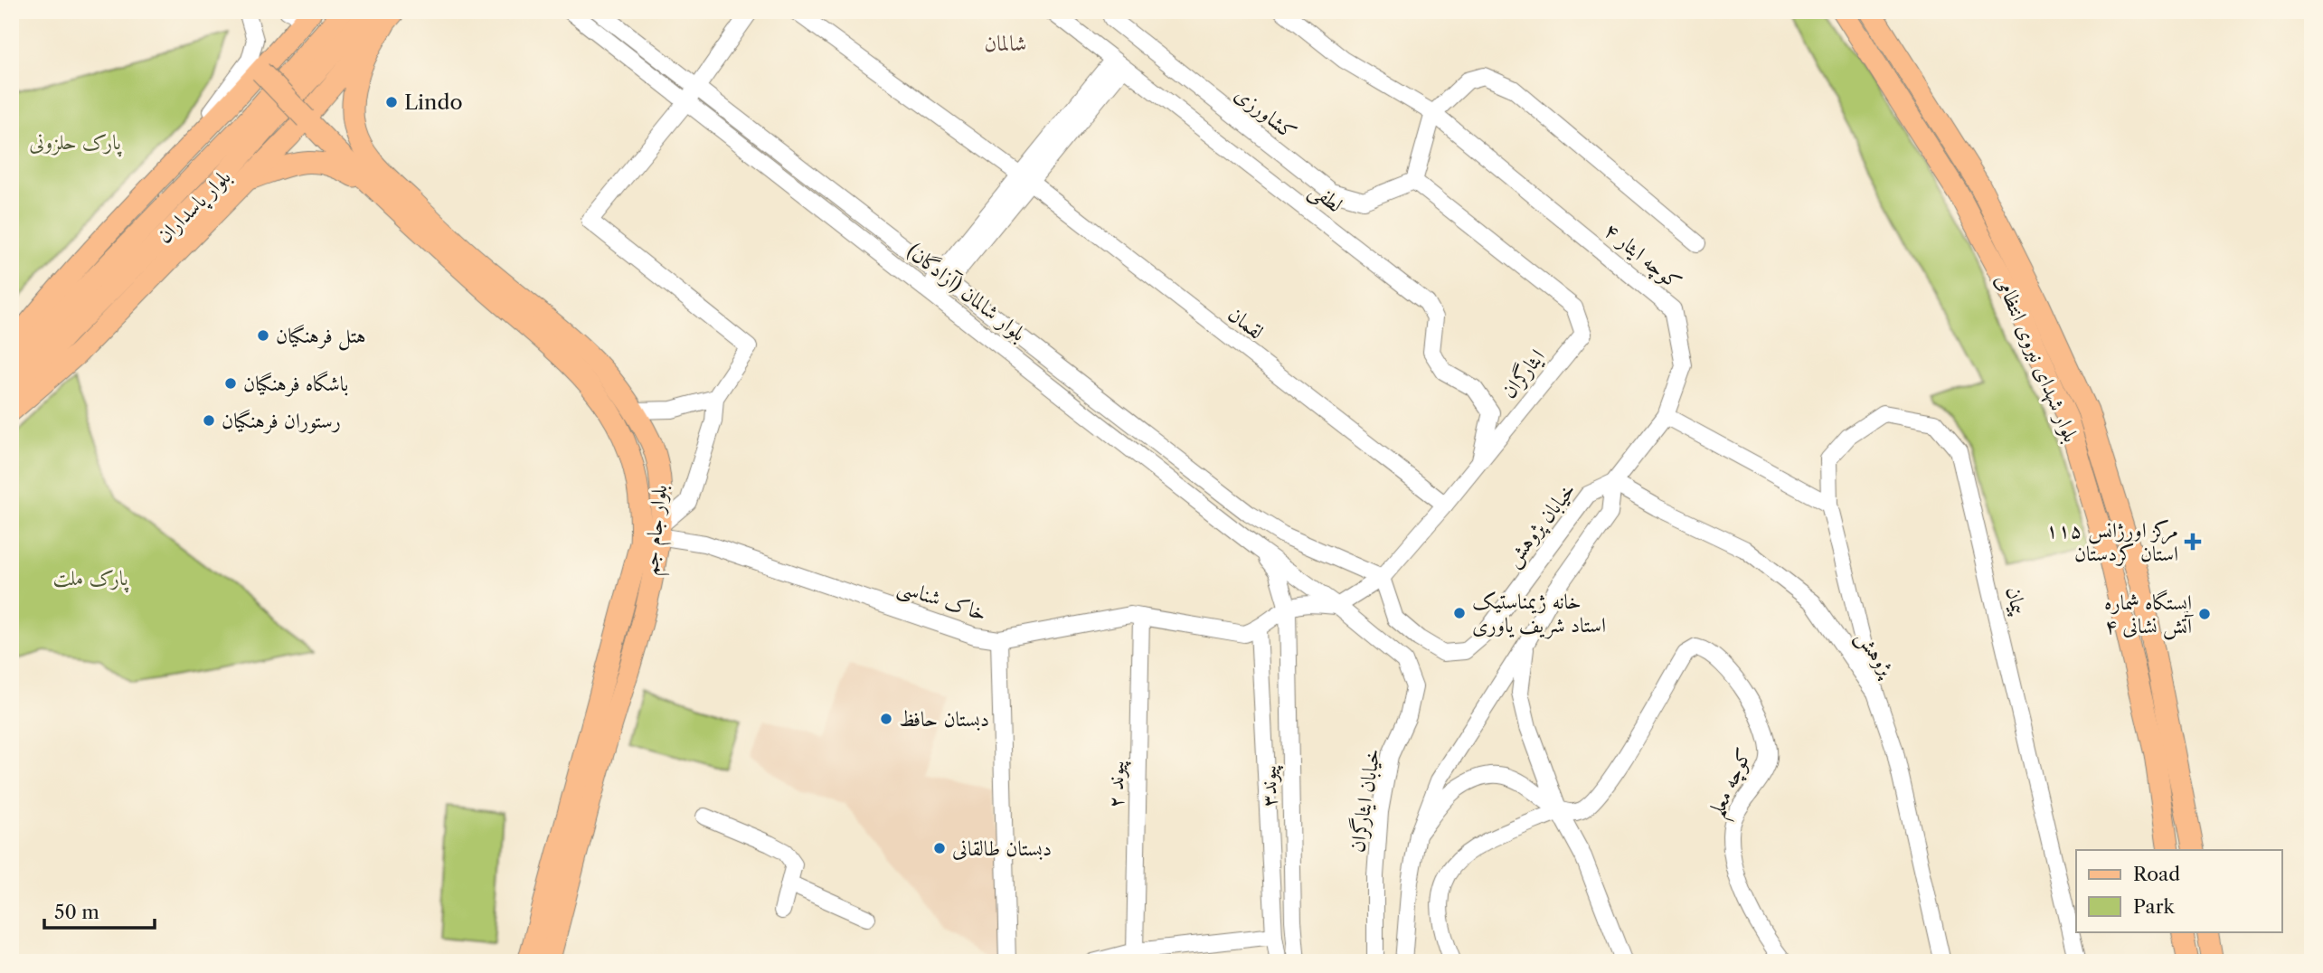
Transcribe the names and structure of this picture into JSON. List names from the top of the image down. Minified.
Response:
{"streets":{"main road":["بلوار پاسداران","بلوار شهدای نیروی انتظامی","بلوار جام جم"],"street":["کشاورزی","لطفی","کوچه ایثار ۴","بلوار شالمان (آزادگان)","لقمان","ایثارگران","خیابان پژوهش","خاک شناسی","پیمان","پژوهش","کوچه معلم","پیوند ۲","پیوند۳","خیابان ایثارگران"]},"crossings":[["کشاورزی","ایثارگران"],["لطفی","ایثارگران"],["بلوار پاسداران","بلوار جام جم"],["کوچه ایثار ۴","خیابان پژوهش"],["کوچه ایثار ۴","پژوهش"],["بلوار شالمان (آزادگان)","ایثارگران"],["بلوار شالمان (آزادگان)","خیابان پژوهش"],["بلوار شالمان (آزادگان)","پیوند۳"],["بلوار شالمان (آزادگان)","خیابان ایثارگران"],["لقمان","ایثارگران"],["ایثارگران","خیابان پژوهش"],["ایثارگران","خیابان ایثارگران"],["خیابان پژوهش","پژوهش"],["بلوار جام جم","خاک شناسی"],["خاک شناسی","پیوند ۲"],["خاک شناسی","پیوند۳"]],"districts":["شالمان"],"parks":["پارک حلزونی","پارک ملت"],"places":{"other":["Lindo","هتل فرهنگیان","باشگاه فرهنگیان","رستوران فرهنگیان","خانه ژیمناستیک استاد شریف یاوری","ایستگاه شماره ۴ آتش نشانی","دبستان حافظ","دبستان طالقانی"],"health":["مرکز اورژانس ۱۱۵ استان کردستان"]},"legend":["Road","Park"],"scale_bar":"50 m"}
